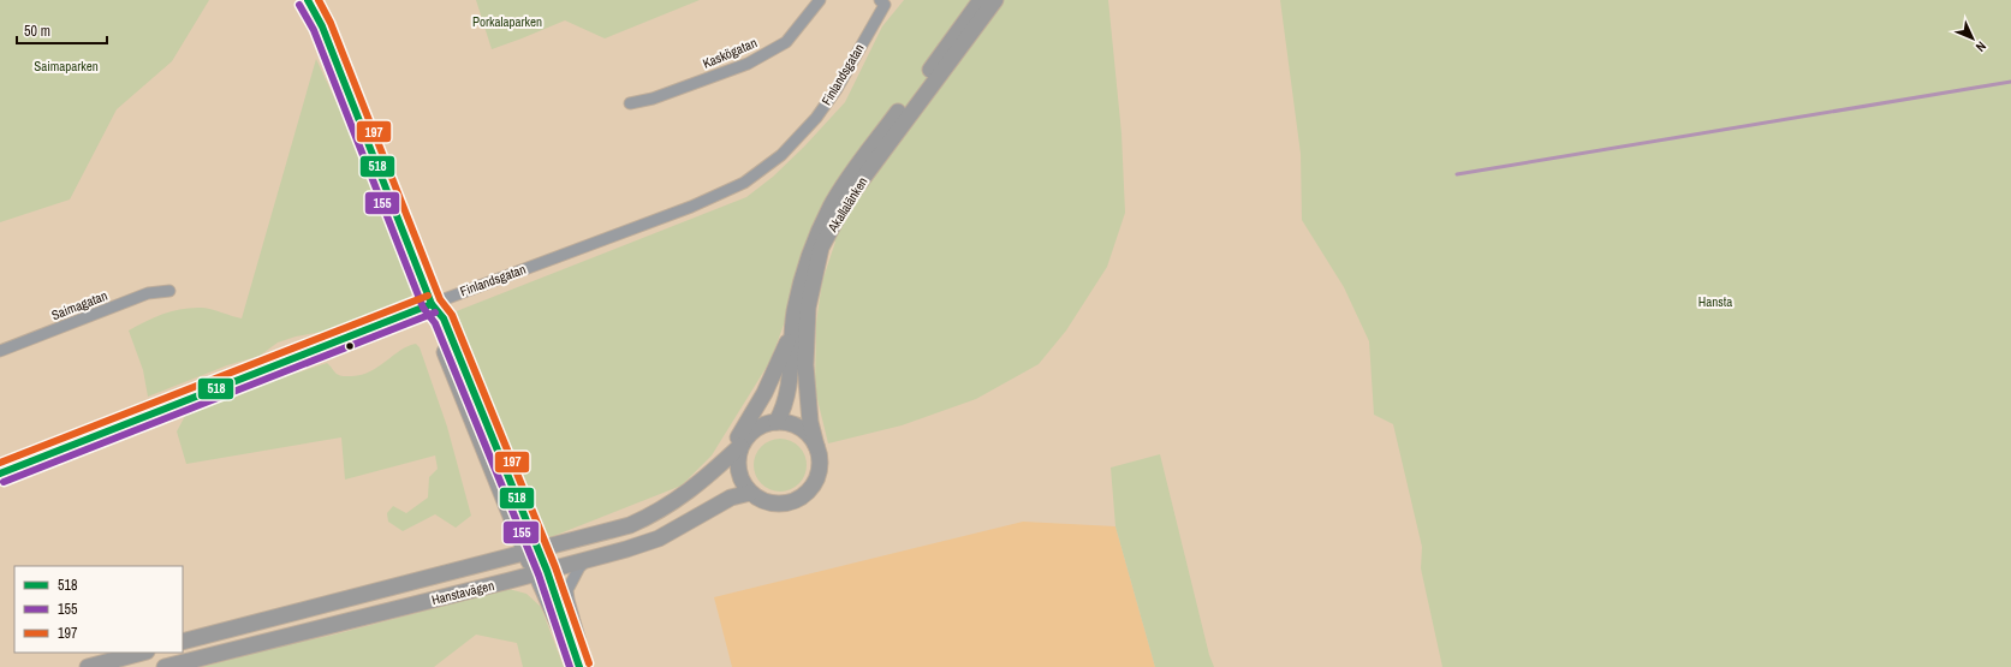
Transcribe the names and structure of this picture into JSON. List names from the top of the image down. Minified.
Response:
{"streets":{"main road":["Finlandsgatan","Akallalänken","Hanstavägen"],"street":["Kaskögatan","Saimagatan"]},"crossings":[["Akallalänken","Hanstavägen"]],"parks":["Porkalaparken","Saimaparken","Hansta"],"lines":["transit line 518","transit line 197","transit line 155"],"legend":["518","155","197"],"scale_bar":"50 m","north":"bottom right"}
